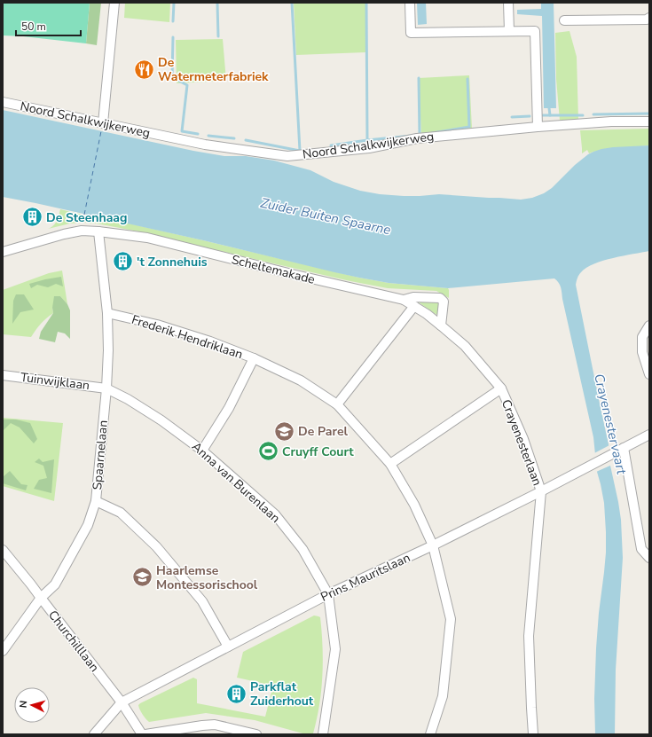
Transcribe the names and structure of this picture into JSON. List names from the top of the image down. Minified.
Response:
{"streets":{"street":["Noord Schalkwijkerweg","Scheltemakade","Frederik Hendriklaan","Tuinwijklaan","Crayenesterlaan","Spaarnelaan","Anna van Burenlaan","Prins Mauritslaan","Churchilllaan"]},"crossings":[["Scheltemakade","Crayenesterlaan"],["Scheltemakade","Spaarnelaan"],["Frederik Hendriklaan","Spaarnelaan"],["Frederik Hendriklaan","Prins Mauritslaan"],["Tuinwijklaan","Spaarnelaan"],["Tuinwijklaan","Anna van Burenlaan"],["Crayenesterlaan","Prins Mauritslaan"],["Spaarnelaan","Anna van Burenlaan"],["Spaarnelaan","Churchilllaan"],["Anna van Burenlaan","Prins Mauritslaan"],["Prins Mauritslaan","Churchilllaan"]],"water":["Zuider Buiten Spaarne","Crayenestervaart"],"places":{"restaurant":["De Watermeterfabriek"],"building":["De Steenhaag","'t Zonnehuis","Parkflat Zuiderhout"],"school or university":["De Parel","Haarlemse Montessorischool"],"sports":["Cruyff Court"]},"scale_bar":"50 m","north":"left"}
